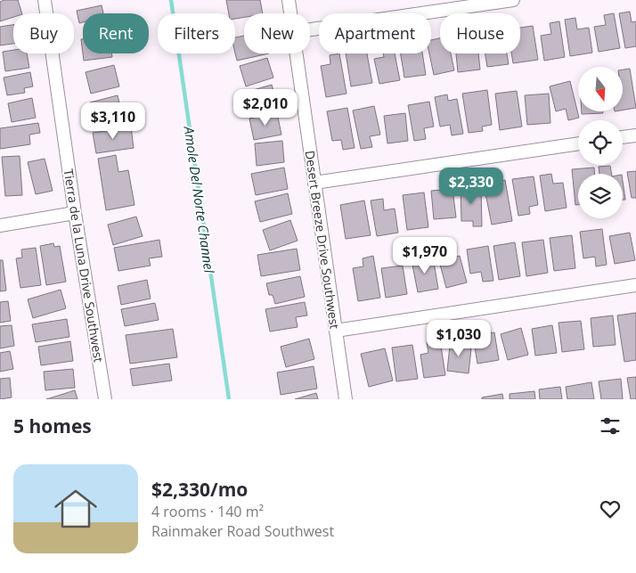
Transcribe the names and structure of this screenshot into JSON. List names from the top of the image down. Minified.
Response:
{"streets":{"street":["Desert Breeze Drive Southwest","Tierra de la Luna Drive Southwest"]},"water":["Amole Del Norte Channel"],"north":"bottom","page":{"chip":["Buy","Rent","Filters","New","Apartment","House"],"price":["$2,010","$3,110","$2,330","$1,970","$1,030"],"heading":"5 homes","list":[{"name":"$2,330/mo","note":"4 rooms · 140 m² · Rainmaker Road Southwest"}]}}
